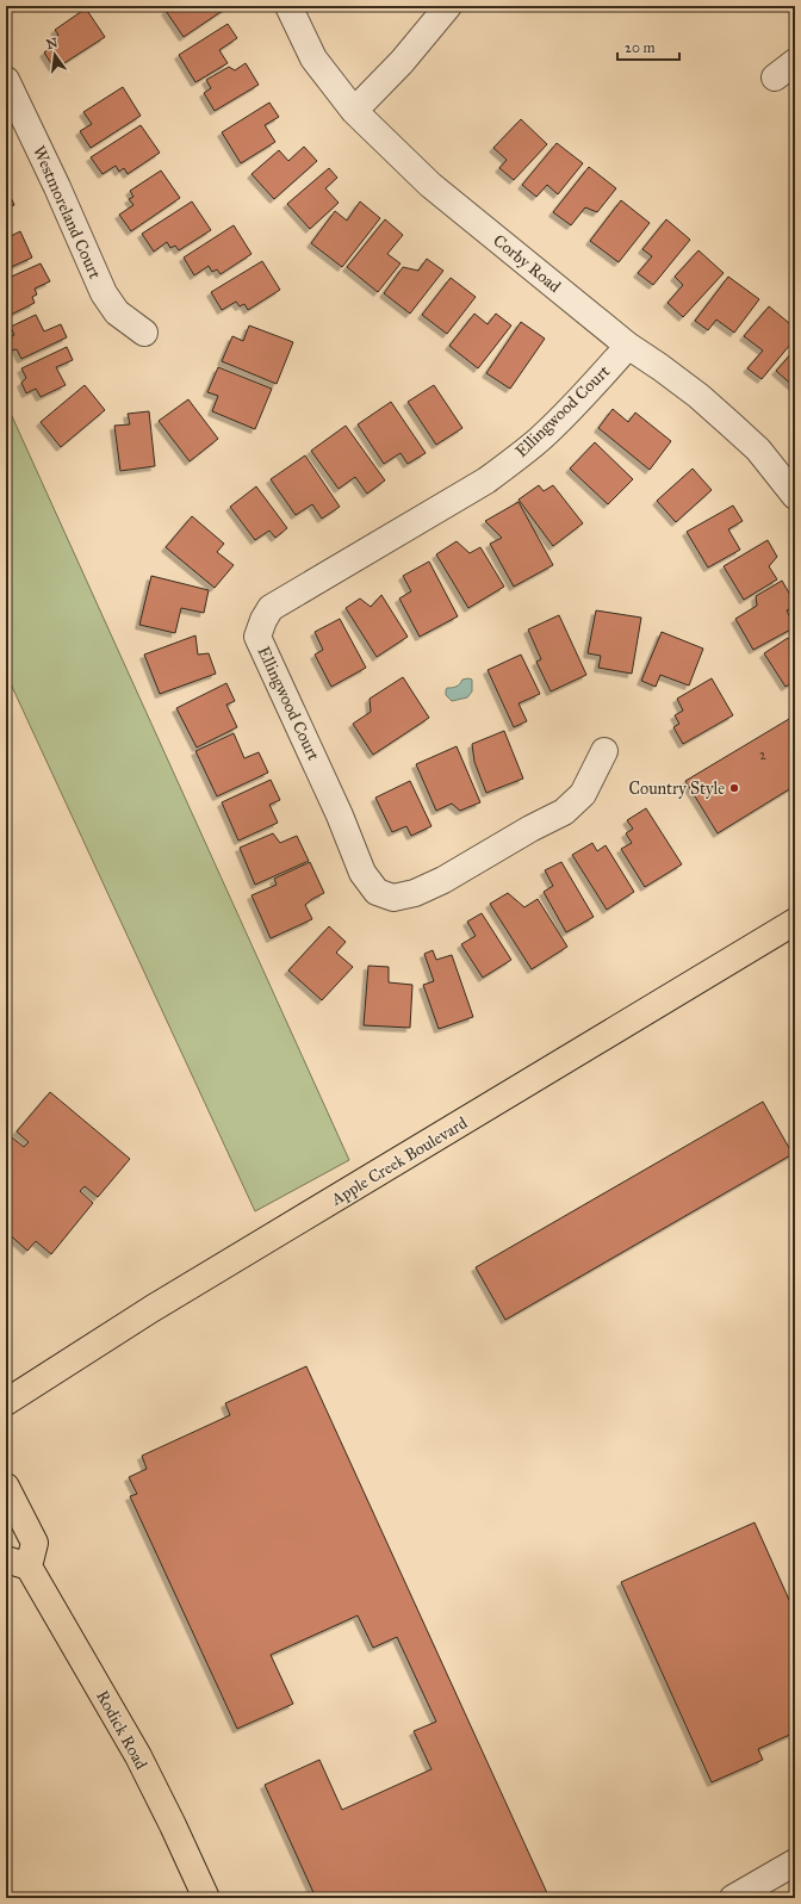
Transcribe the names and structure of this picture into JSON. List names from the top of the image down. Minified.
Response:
{"streets":{"main road":["Apple Creek Boulevard","Rodick Road"],"street":["Westmoreland Court","Corby Road","Ellingwood Court"]},"crossings":[["Corby Road","Ellingwood Court"]],"places":["Country Style"],"house_numbers":["2"],"scale_bar":"20 m","north":"top"}
